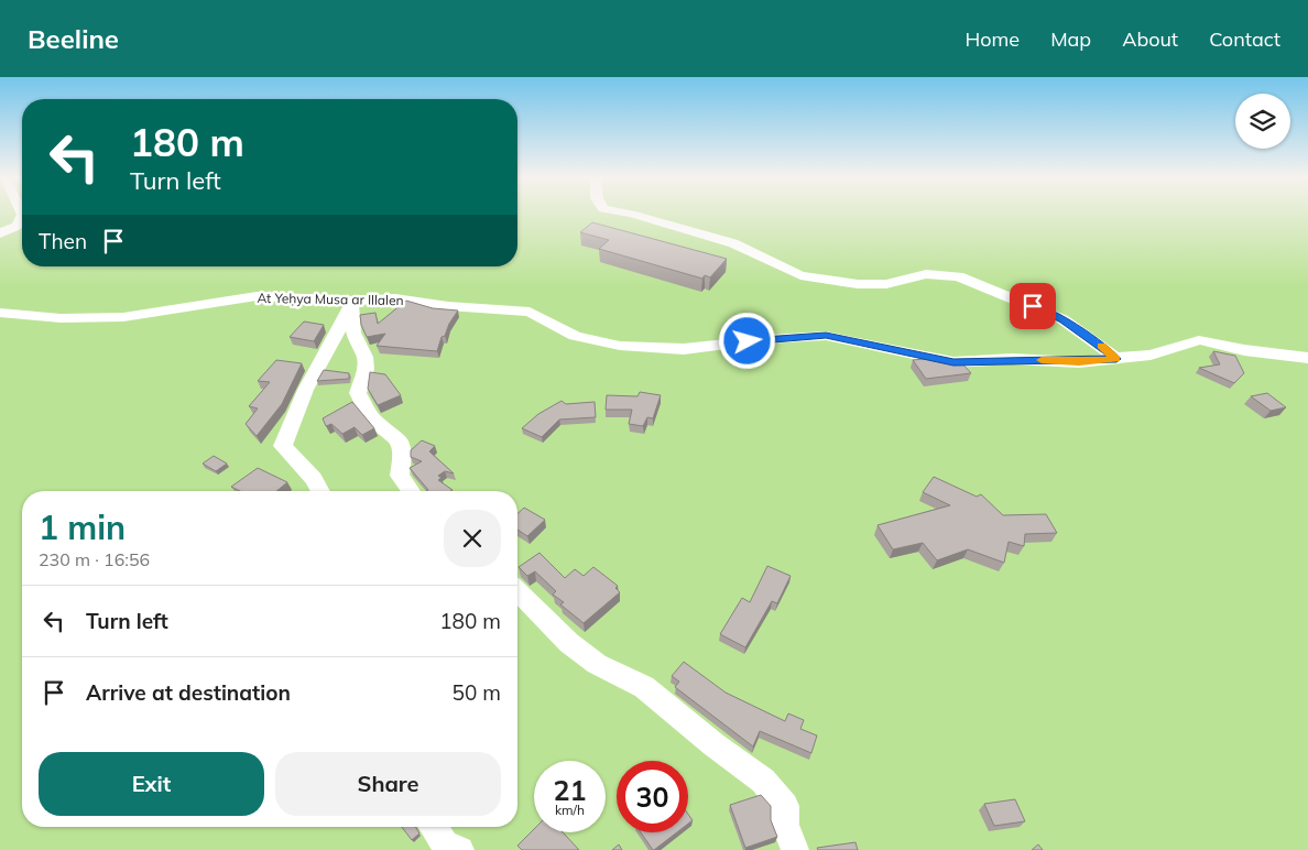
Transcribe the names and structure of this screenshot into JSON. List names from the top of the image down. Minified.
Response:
{"streets":{"street":["At Yeḥya Musa ar Illalen"]},"page":{"header":"Beeline","nav":["Home","Map","About","Contact"],"turn":["180 m","Turn left"],"then":"Then","heading":["1 min","230 m · 16:56"],"list":[{"name":"Turn left","value":"180 m"},{"name":"Arrive at destination","value":"50 m"}],"buttons":["Exit","Share"],"speed":"21 km/h","limit":"30"}}
